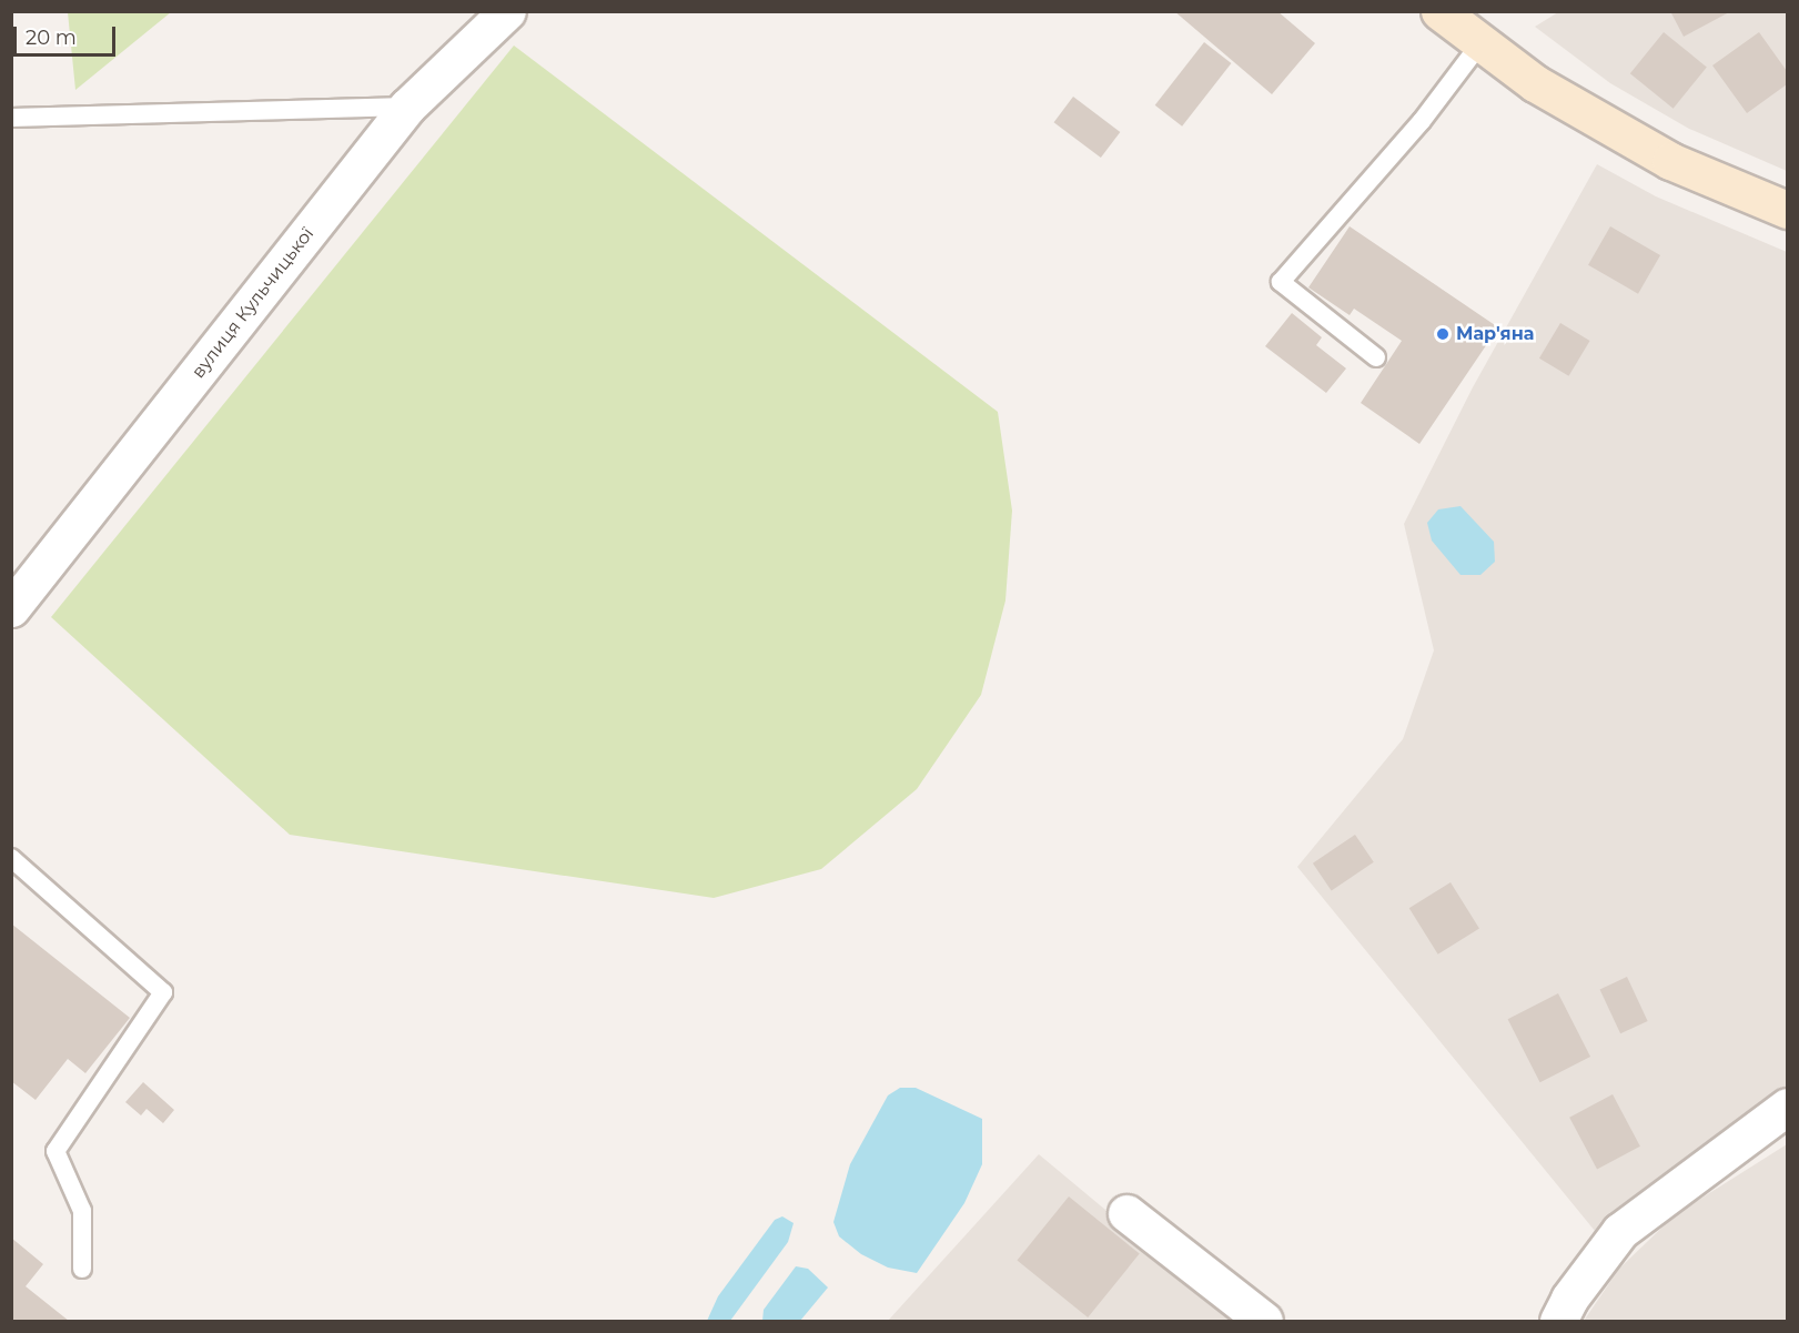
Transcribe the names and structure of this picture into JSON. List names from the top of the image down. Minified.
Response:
{"streets":{"street":["вулиця Кульчицької"]},"places":["Мар'яна"],"scale_bar":"20 m"}
